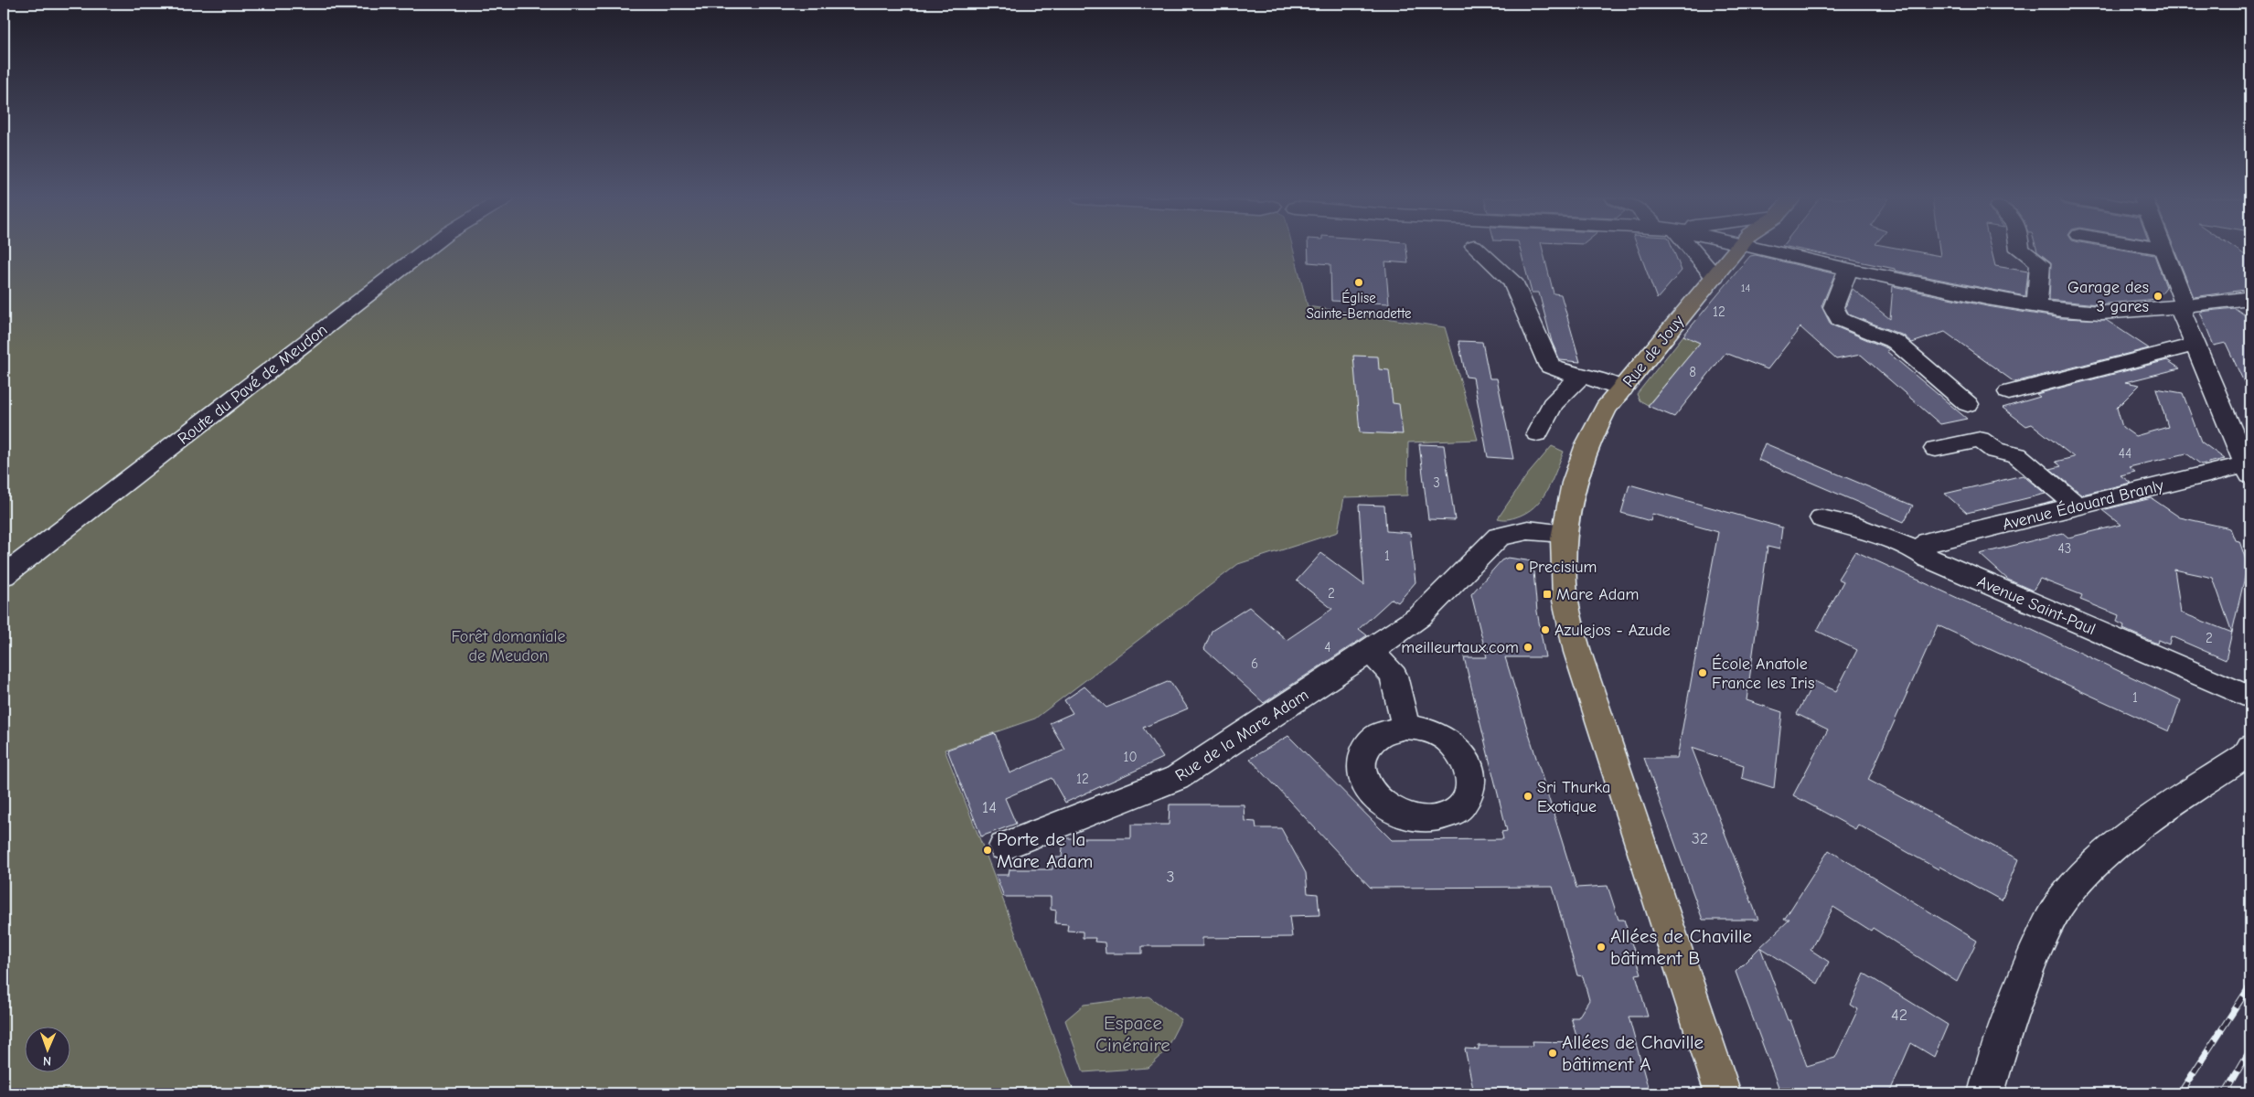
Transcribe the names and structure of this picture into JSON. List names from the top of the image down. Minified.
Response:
{"streets":{"main road":["Rue de Jouy"],"street":["Route du Pavé de Meudon","Avenue Édouard Branly","Avenue Saint-Paul","Rue de la Mare Adam"]},"crossings":[["Rue de Jouy","Rue de la Mare Adam"],["Avenue Édouard Branly","Avenue Saint-Paul"]],"parks":["Forêt domaniale de Meudon","Espace Cinéraire"],"places":{"other":["Église Sainte-Bernadette","Garage des 3 gares","Precisium","Azulejos - Azude","meilleurtaux.com","École Anatole France les Iris","Sri Thurka Exotique","Porte de la Mare Adam","Allées de Chaville bâtiment B","Allées de Chaville bâtiment A"],"transit":["Mare Adam"]},"house_numbers":["14","12","8","44","3","43","1","2","2","4","6","1","10","12","14","32","3","42"],"north":"bottom"}
